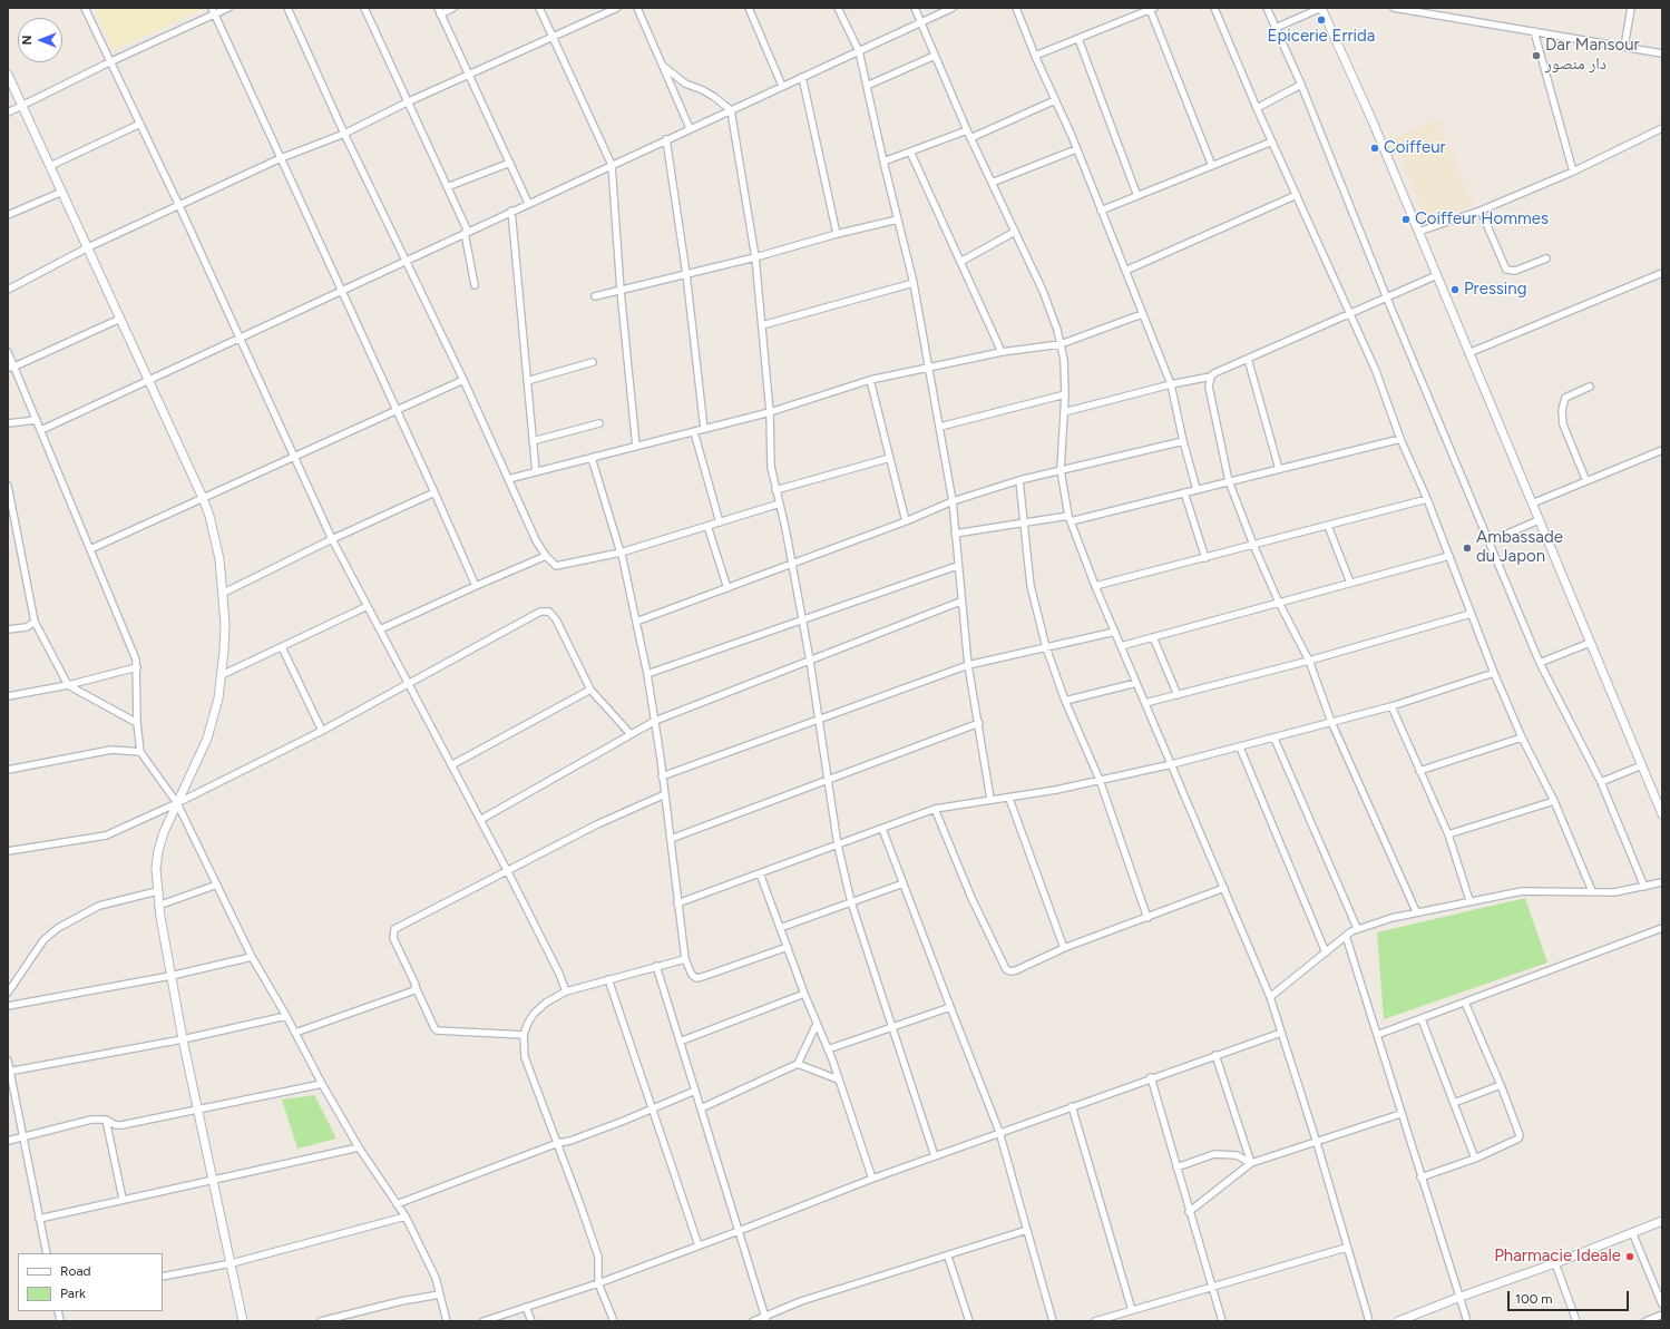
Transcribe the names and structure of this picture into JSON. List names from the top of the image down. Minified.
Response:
{"places":["Epicerie Errida","Dar Mansour دار منصور","Coiffeur","Coiffeur Hommes","Pressing","Ambassade du Japon","Pharmacie Ideale"],"legend":["Road","Park"],"scale_bar":"100 m","north":"left"}
